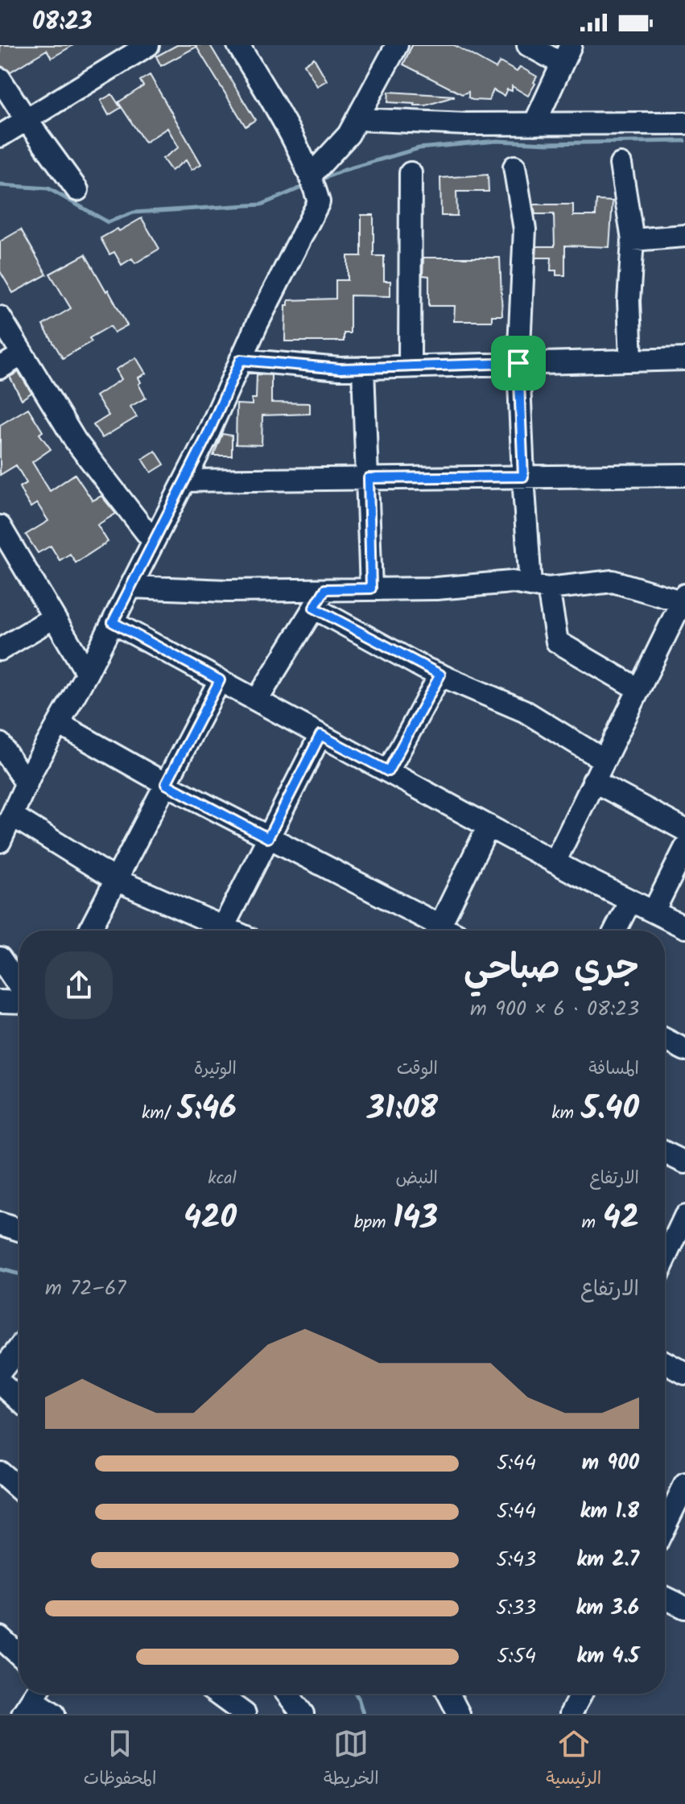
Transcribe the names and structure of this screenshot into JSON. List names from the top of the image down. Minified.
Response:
{"page":{"status":"08:23","heading":["جري صباحي","08:23 · 6 × 900 m"],"stats":[["المسافة","5.40 km"],["الوقت","31:08"],["الوتيرة","5:46 /km"],["الارتفاع","42 m"],["النبض","143 bpm"],["kcal","420"]],"chart":["الارتفاع","67–72 m"],"list":[{"name":"900 m","note":"5:44"},{"name":"1.8 km","note":"5:44"},{"name":"2.7 km","note":"5:43"},{"name":"3.6 km","note":"5:33"},{"name":"4.5 km","note":"5:54"}],"tabs":["الرئيسية","الخريطة","المحفوظات"]}}
